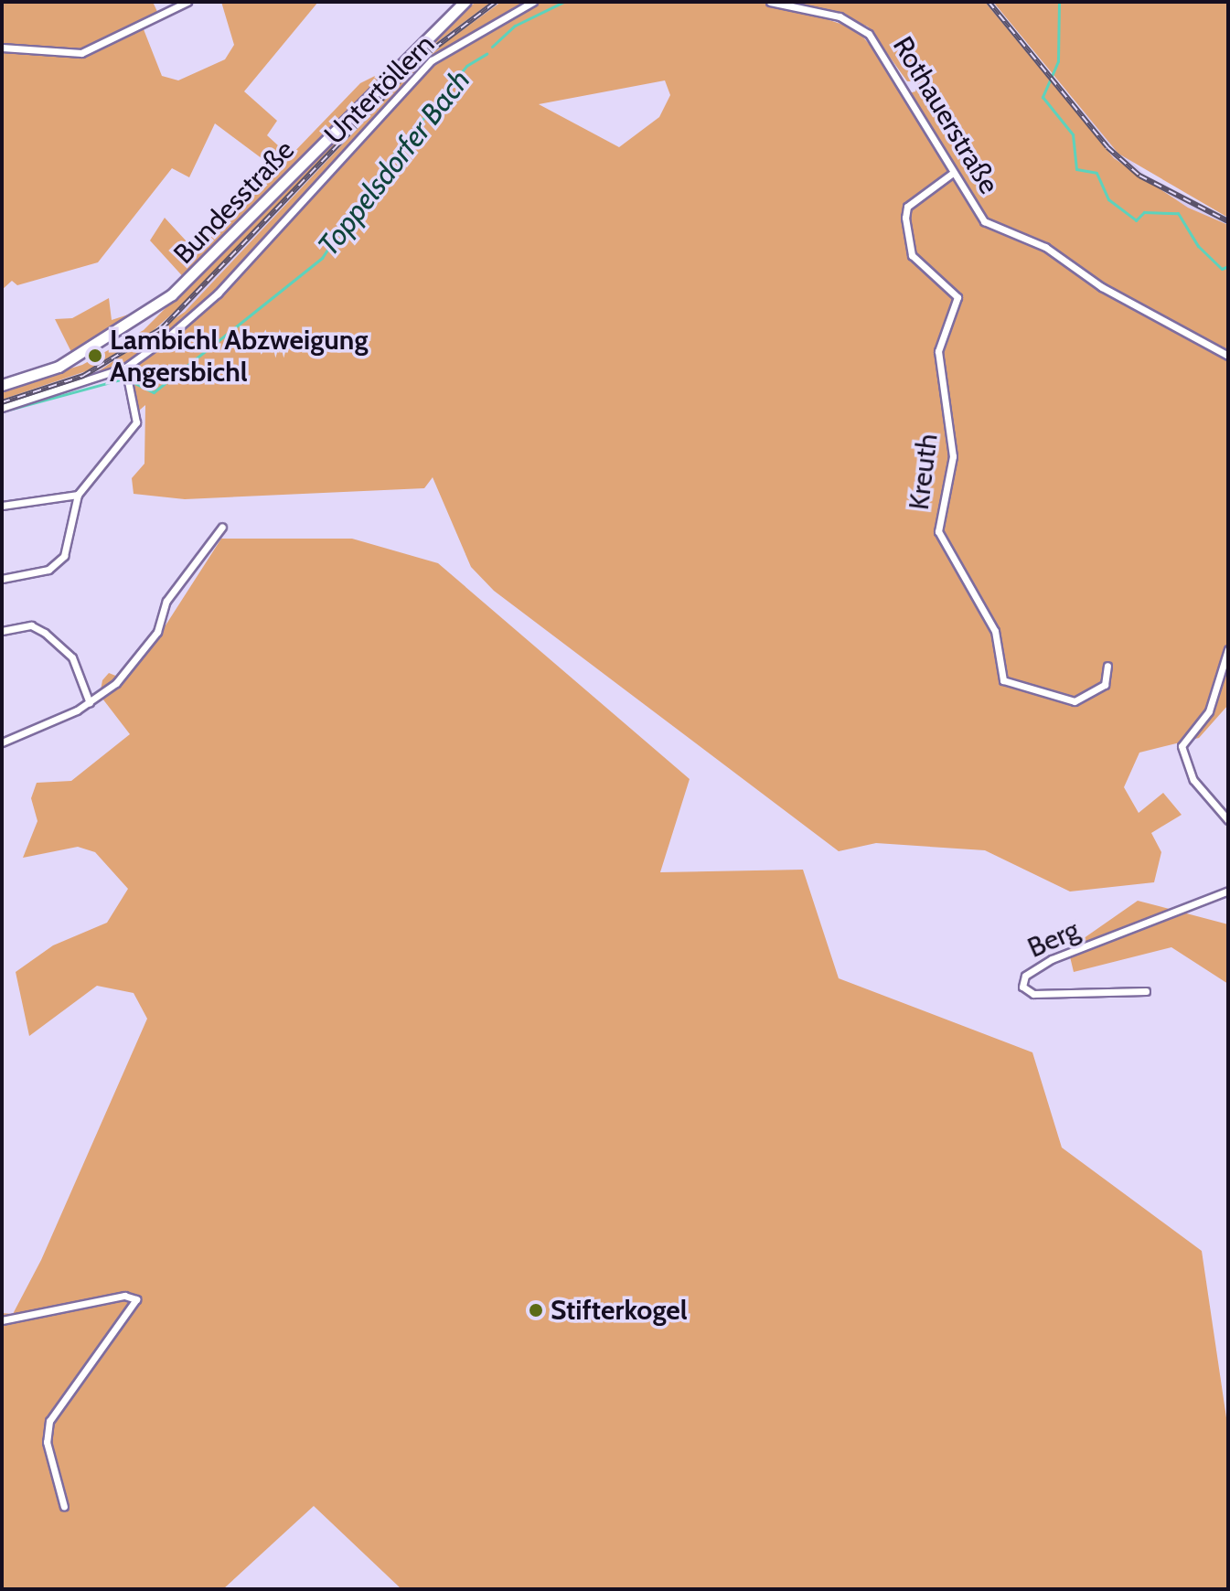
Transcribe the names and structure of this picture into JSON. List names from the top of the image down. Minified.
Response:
{"streets":{"main road":["Bundesstraße"],"street":["Untertöllern","Rothauerstraße","Kreuth","Berg"]},"crossings":[["Rothauerstraße","Kreuth"]],"water":["Toppelsdorfer Bach"],"places":["Lambichl Abzweigung Angersbichl","Stifterkogel"]}
